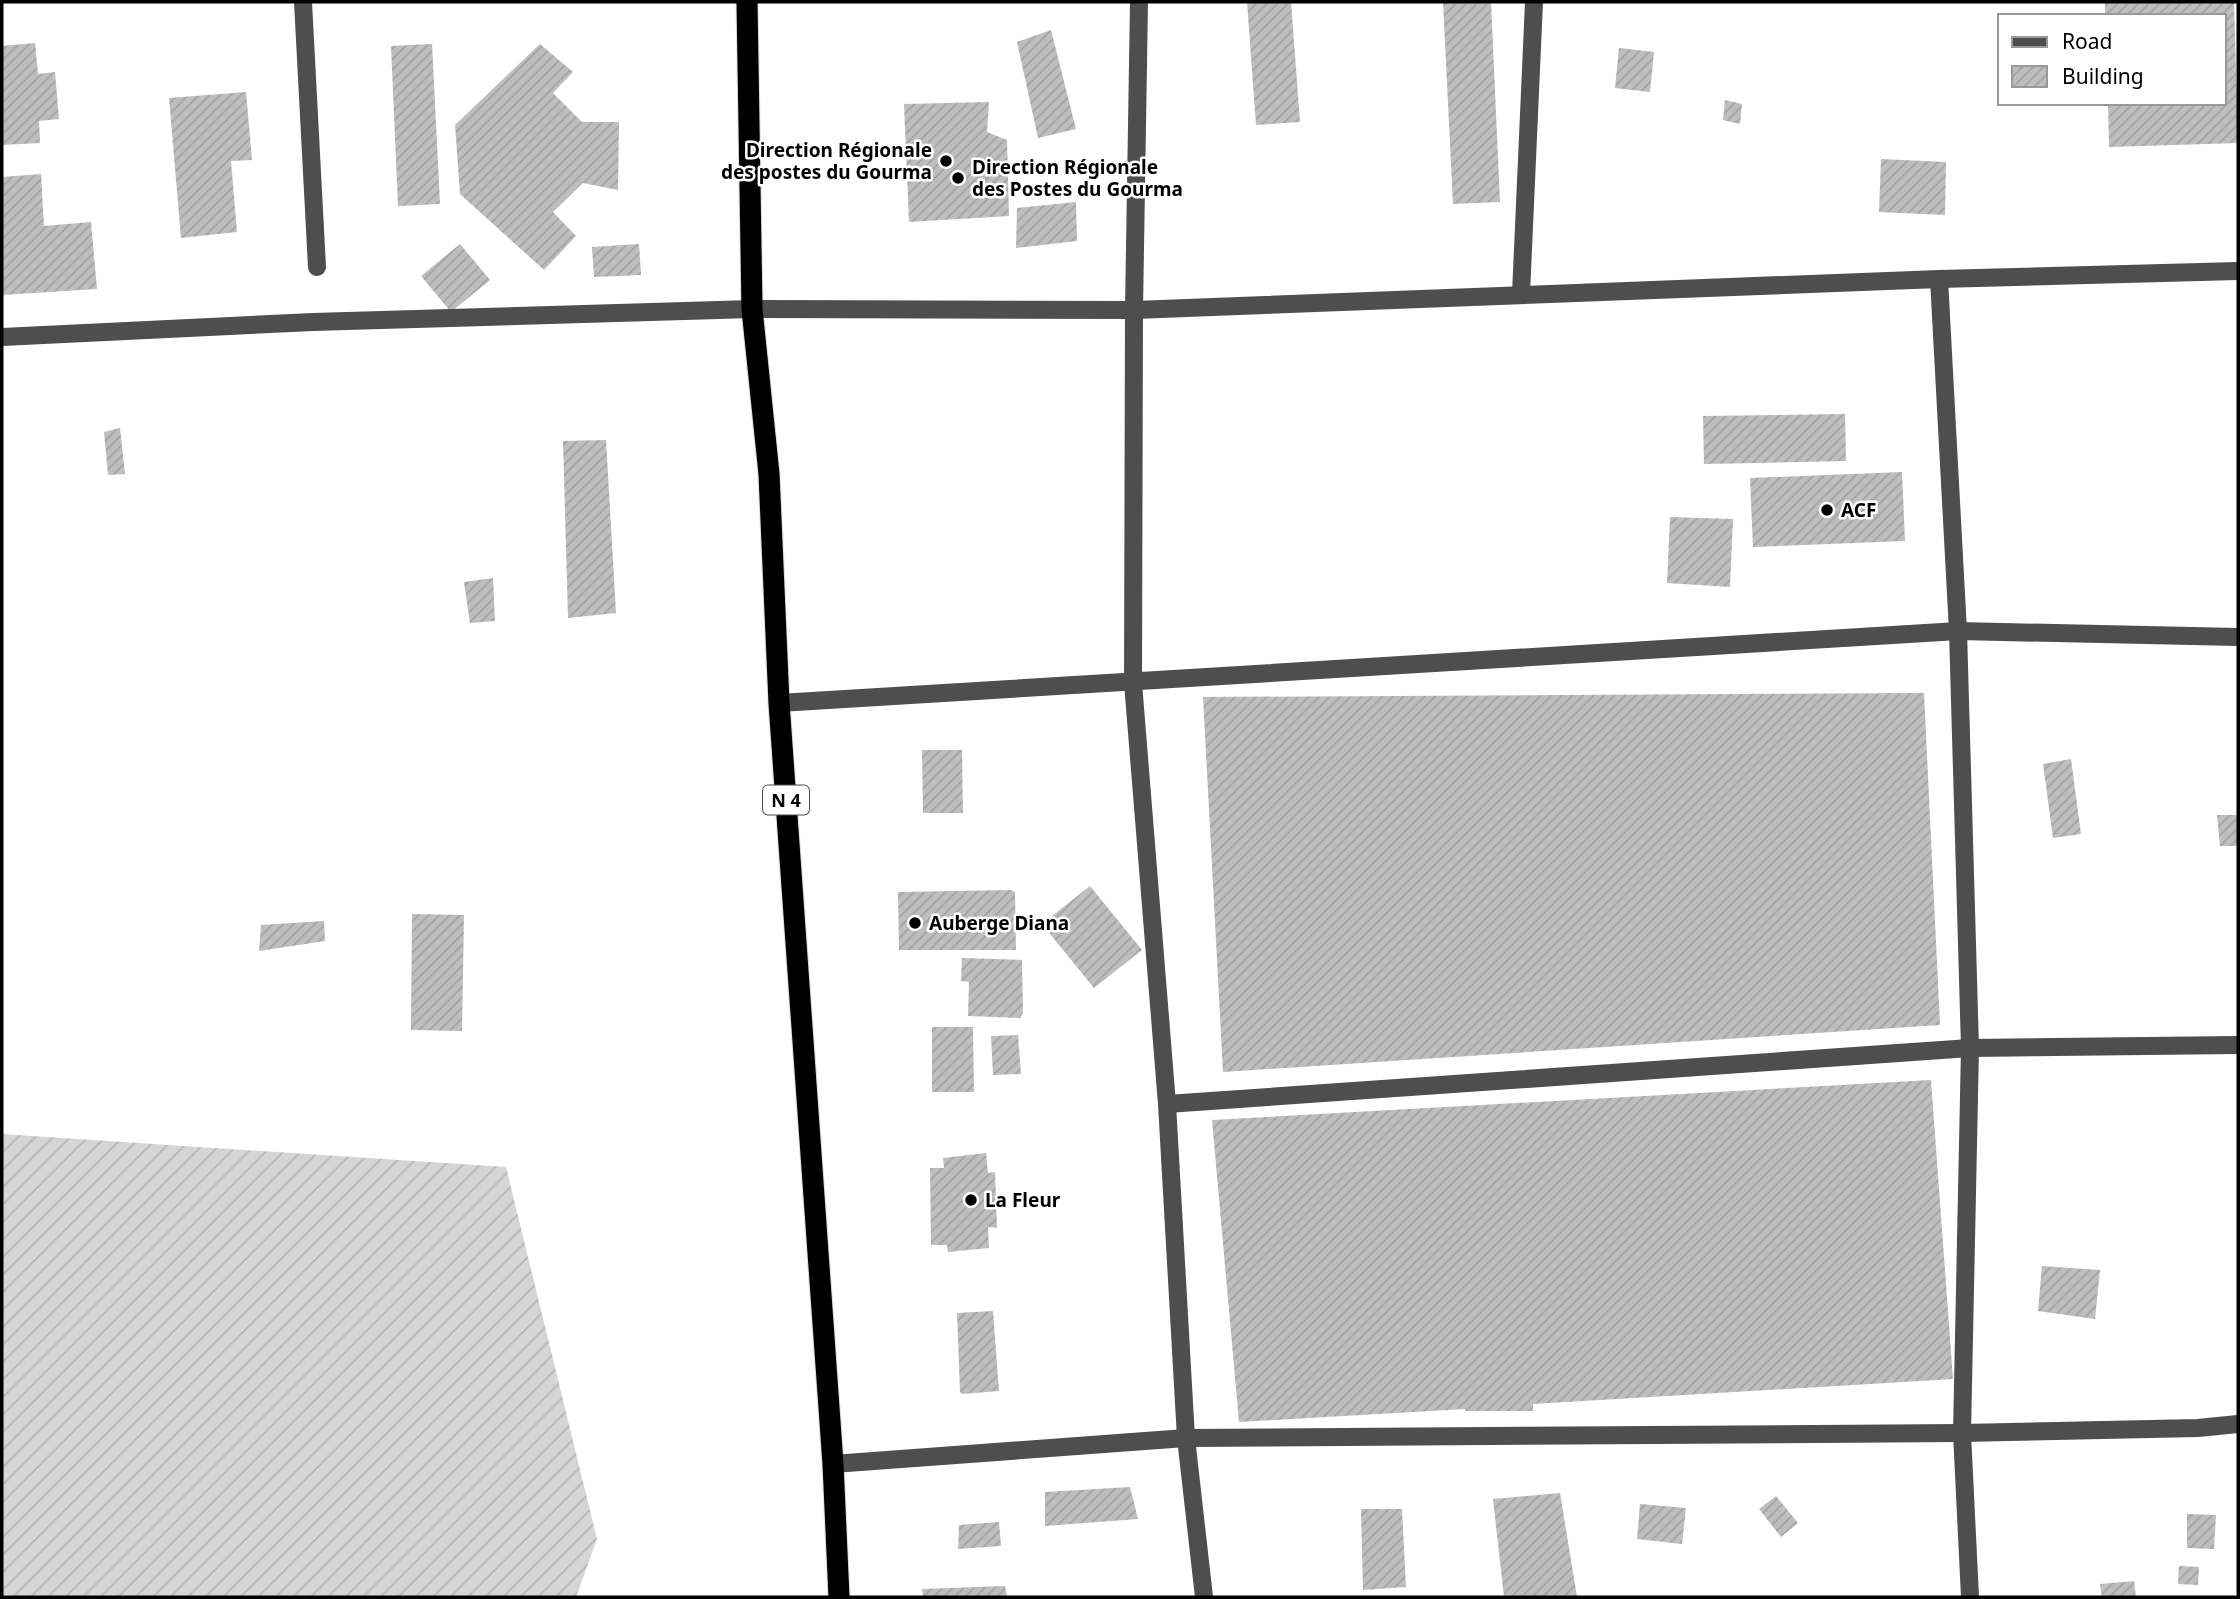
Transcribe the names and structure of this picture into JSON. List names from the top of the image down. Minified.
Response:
{"streets":{"highway":["N 4"]},"places":["Direction Régionale des postes du Gourma","Direction Régionale des Postes du Gourma","ACF","Auberge Diana","La Fleur"],"legend":["Road","Building"]}
